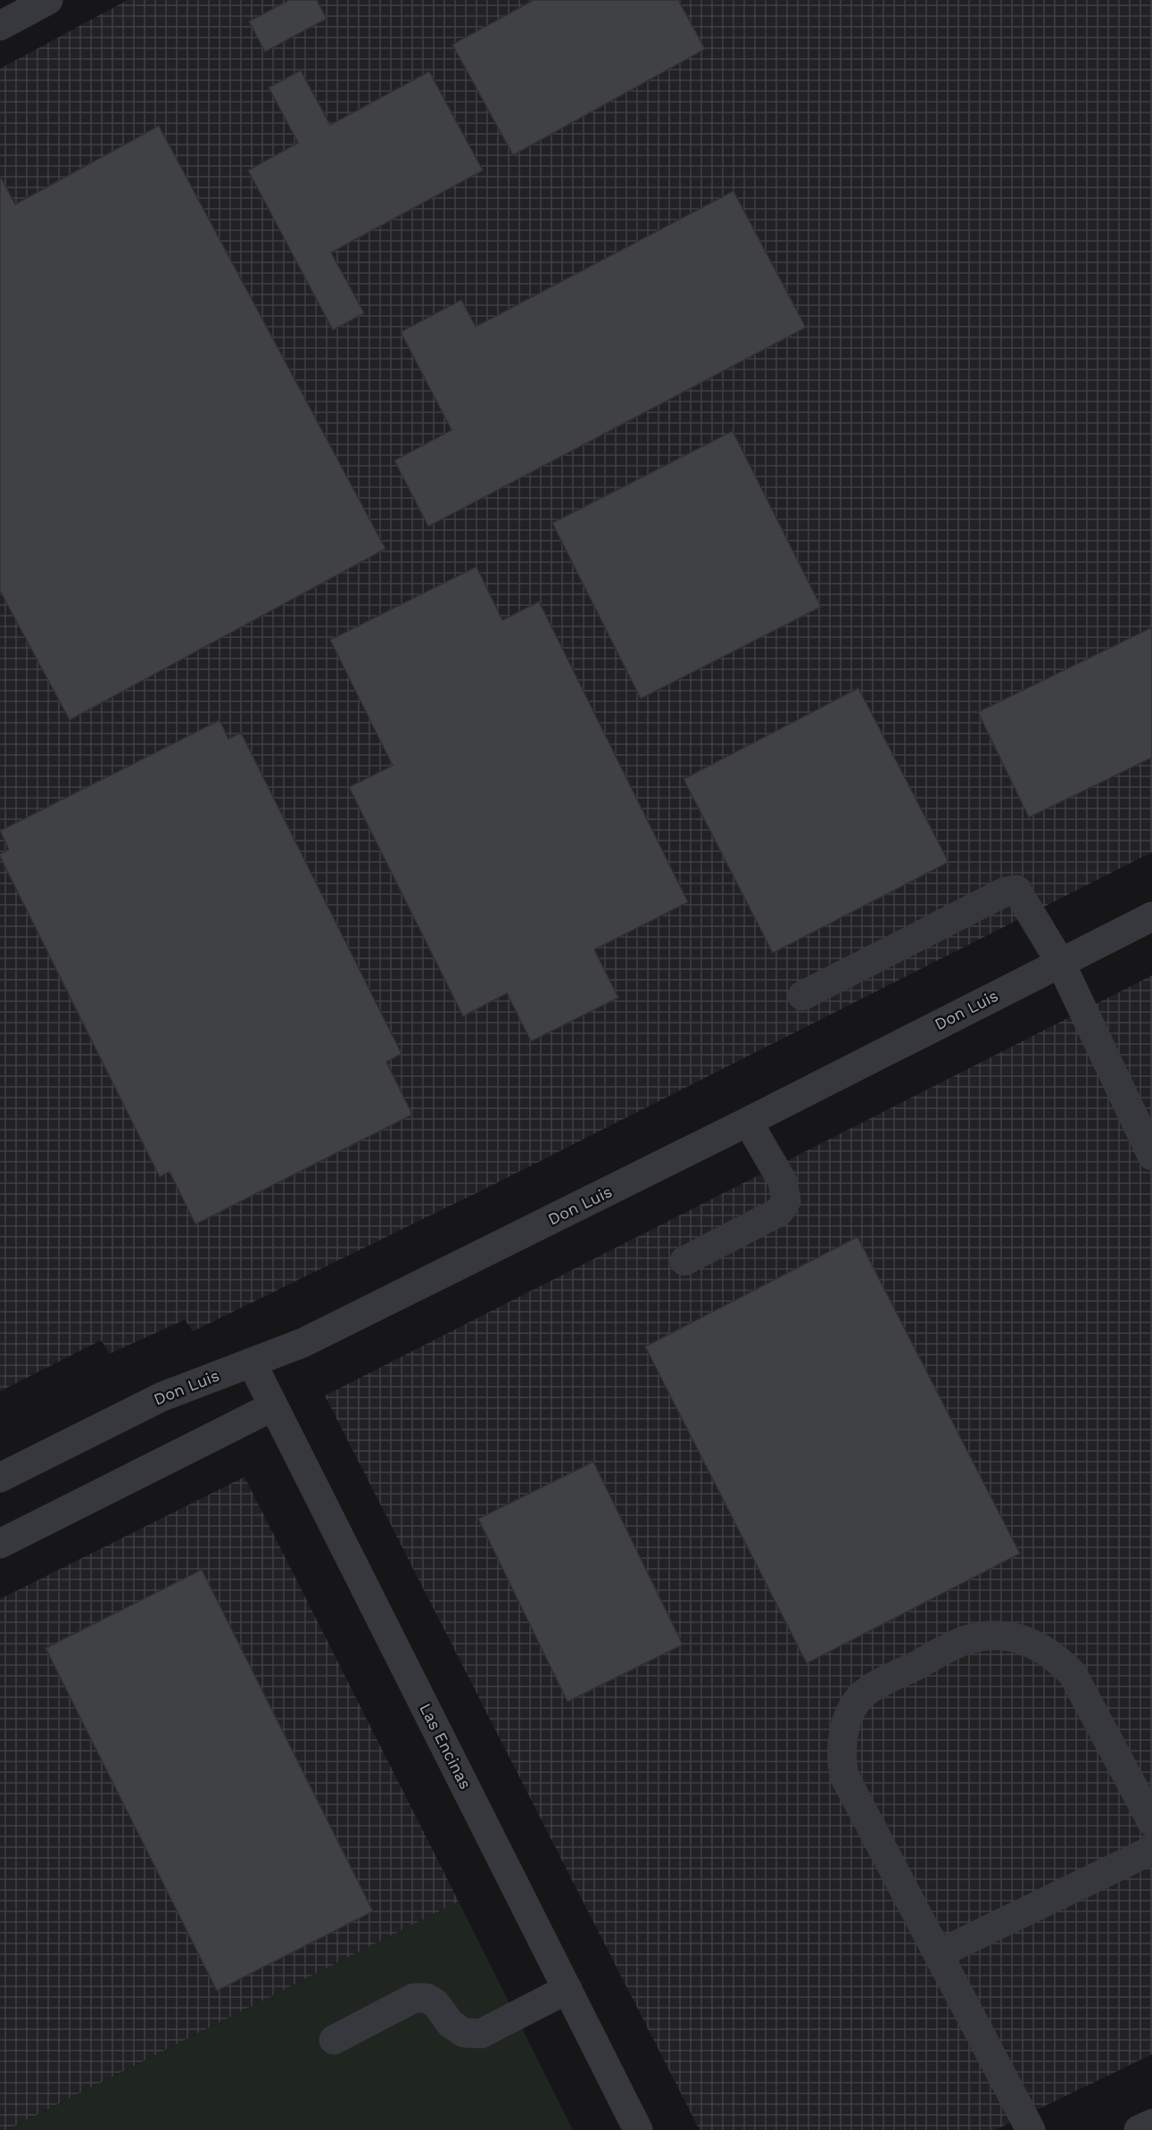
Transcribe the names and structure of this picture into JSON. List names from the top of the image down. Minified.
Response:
{"streets":{"street":["Don Luis","Las Encinas"]},"crossings":[["Don Luis","Las Encinas"]]}
